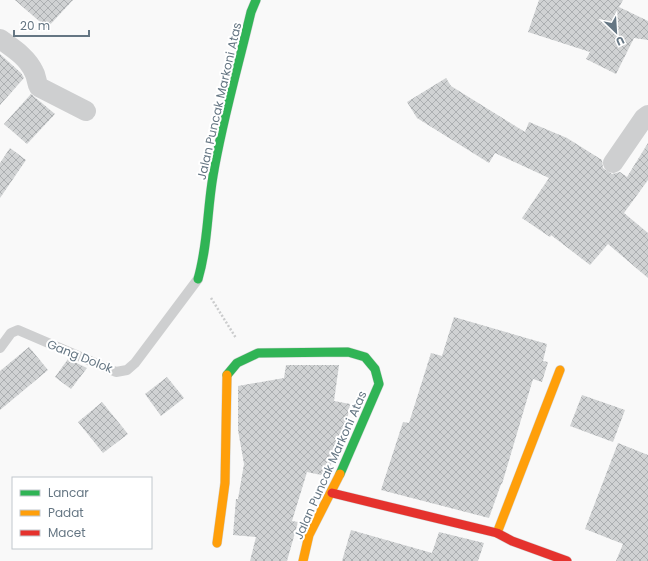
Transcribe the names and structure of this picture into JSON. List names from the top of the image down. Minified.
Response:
{"streets":{"street":["Jalan Puncak Markoni Atas"],"lane":["Gang Dolok"]},"crossings":[["Jalan Puncak Markoni Atas","Gang Dolok"]],"legend":["Lancar","Padat","Macet"],"scale_bar":"20 m","north":"bottom right"}
